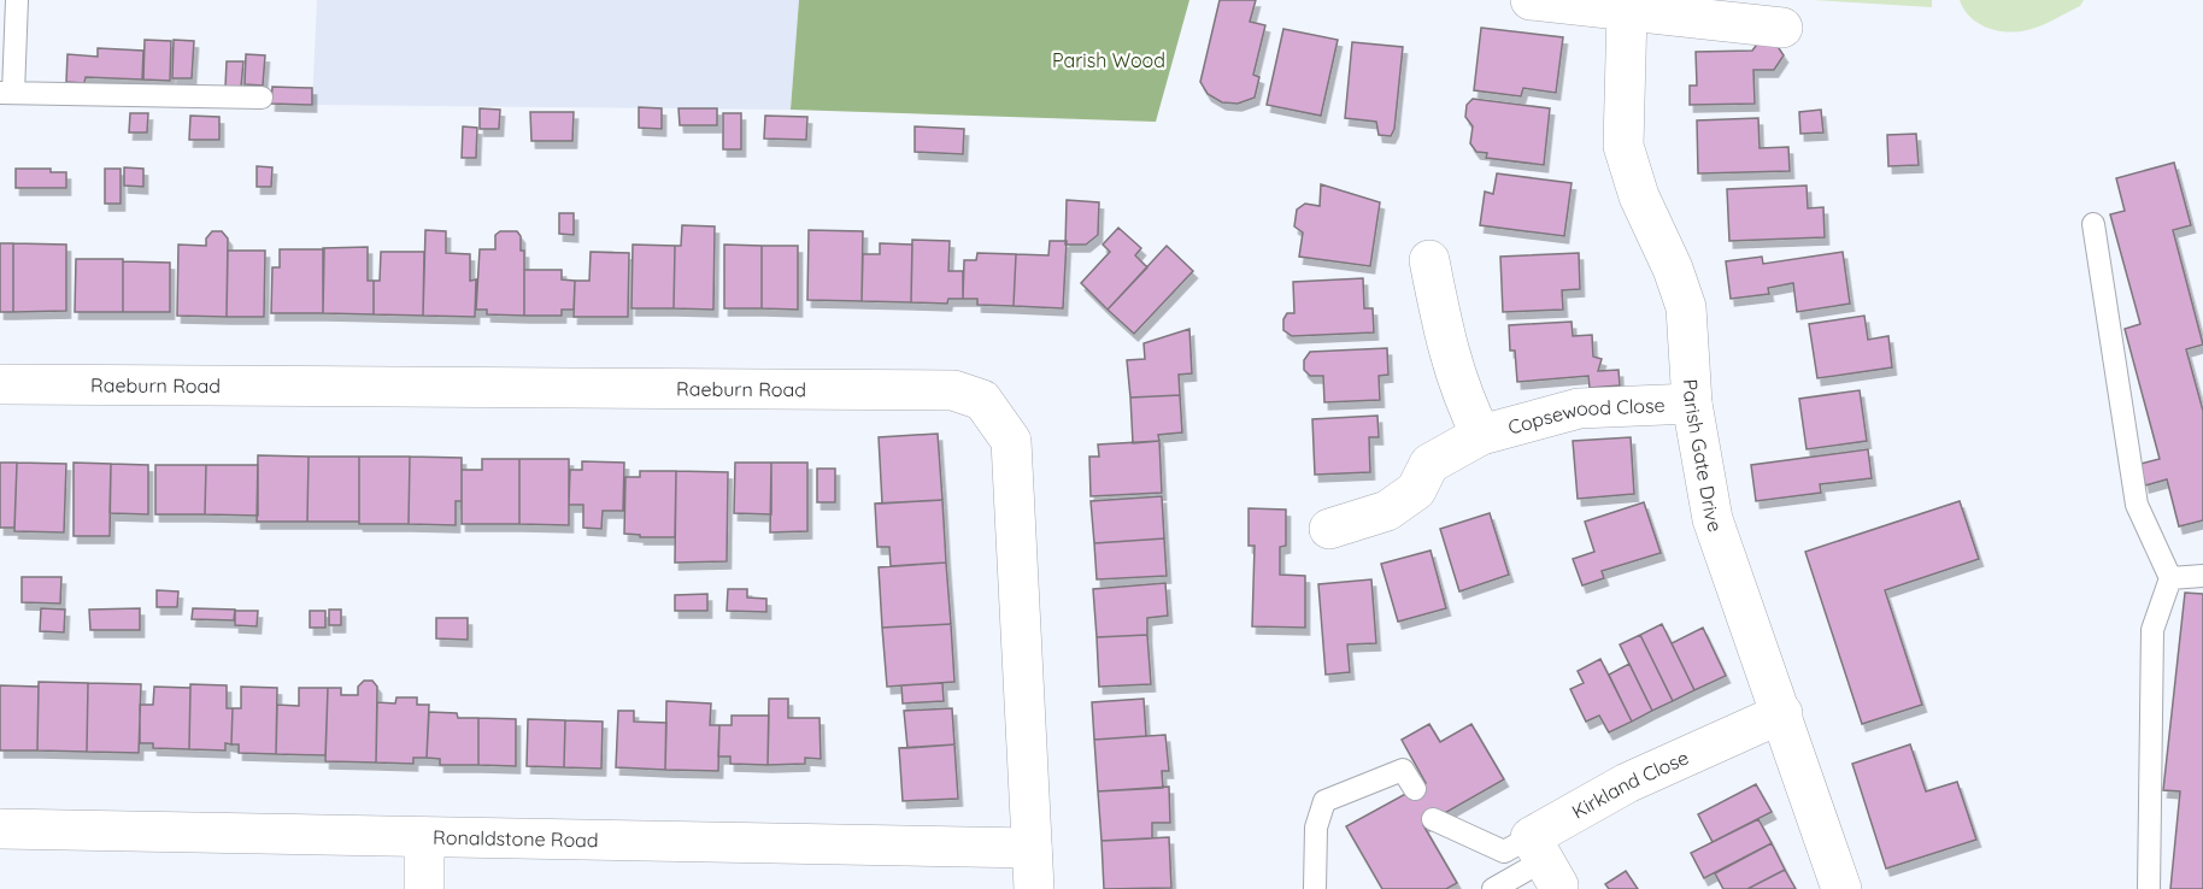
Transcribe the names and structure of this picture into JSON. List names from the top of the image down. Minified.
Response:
{"streets":{"street":["Raeburn Road","Copsewood Close","Parish Gate Drive","Kirkland Close","Ronaldstone Road"]},"crossings":[["Raeburn Road","Ronaldstone Road"],["Copsewood Close","Parish Gate Drive"],["Parish Gate Drive","Kirkland Close"]],"parks":["Parish Wood"]}
